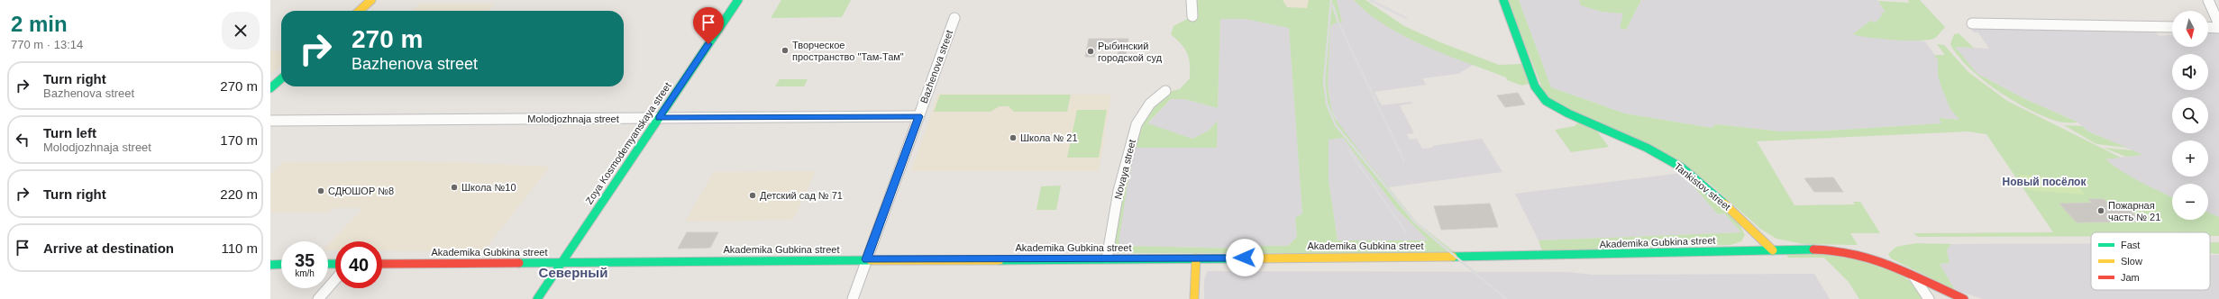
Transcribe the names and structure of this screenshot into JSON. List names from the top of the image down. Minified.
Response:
{"streets":{"street":["Bazhenova street","Molodjozhnaja street","Zoya Kosmodemyanskaya street","Novaya street","Tankistov street","Akademika Gubkina street"]},"crossings":[["Bazhenova street","Molodjozhnaja street"],["Bazhenova street","Akademika Gubkina street"],["Molodjozhnaja street","Zoya Kosmodemyanskaya street"],["Zoya Kosmodemyanskaya street","Akademika Gubkina street"],["Novaya street","Akademika Gubkina street"],["Tankistov street","Akademika Gubkina street"]],"districts":["Новый посёлок","Северный"],"places":["Творческое пространство \"Там-Там\"","Рыбинский городской суд","Школа № 21","Школа №10","СДЮШОР №8","Детский сад № 71","Пожарная часть № 21"],"legend":["Fast","Slow","Jam"],"north":"bottom","page":{"heading":["2 min","770 m · 13:14"],"map_buttons":["+","−"],"turn":["270 m","Bazhenova street"],"list":[{"name":"Turn right","note":"Bazhenova street","value":"270 m"},{"name":"Turn left","note":"Molodjozhnaja street","value":"170 m"},{"name":"Turn right","value":"220 m"},{"name":"Arrive at destination","value":"110 m"}],"speed":"35 km/h","limit":"40"}}
